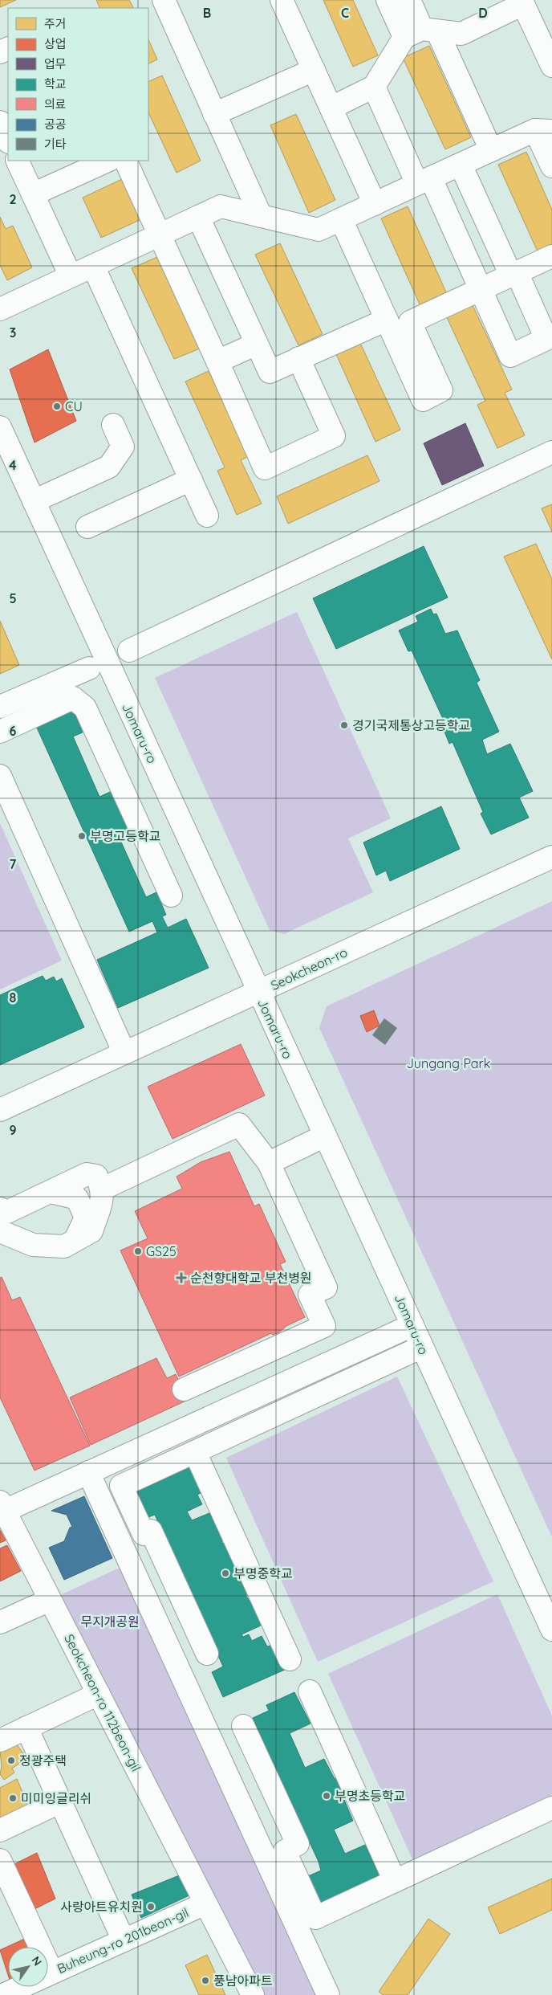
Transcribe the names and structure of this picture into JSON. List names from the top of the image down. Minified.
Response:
{"streets":{"street":["Jomaru-ro","Seokcheon-ro","Seokcheon-ro 112beon-gil","Buheung-ro 201beon-gil"]},"crossings":[["Jomaru-ro","Seokcheon-ro"],["Seokcheon-ro 112beon-gil","Buheung-ro 201beon-gil"]],"parks":["Jungang Park","무지개공원"],"places":{"other":["CU","경기국제통상고등학교","부명고등학교","GS25","부명중학교","정광주택","부명초등학교","미미잉글리쉬","사랑아트유치원","풍남아파트"],"health":["순천향대학교 부천병원"]},"legend":["주거","상업","업무","학교","의료","공공","기타"],"north":"top right","grid":{"columns":["B","C","D"],"rows":["2","3","4","5","6","7","8","9"]}}
